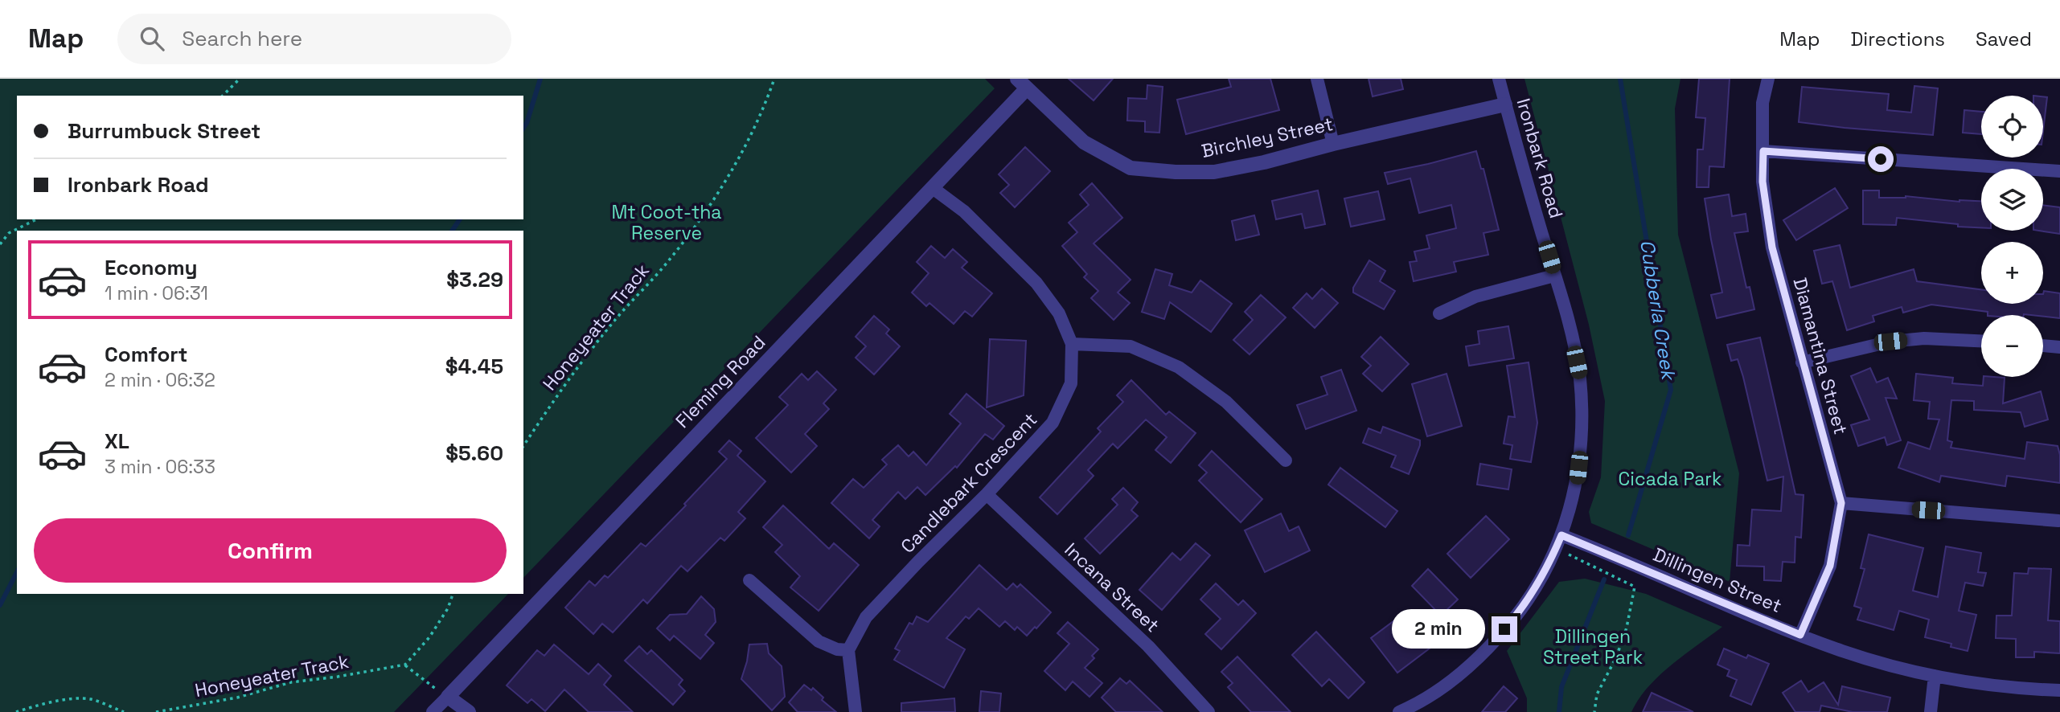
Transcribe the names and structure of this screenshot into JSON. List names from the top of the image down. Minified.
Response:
{"streets":{"street":["Birchley Street","Ironbark Road","Diamantina Street","Fleming Road","Candlebark Crescent","Dillingen Street","Incana Street"],"path":["Honeyeater Track"]},"crossings":[["Birchley Street","Ironbark Road"],["Birchley Street","Fleming Road"],["Ironbark Road","Dillingen Street"],["Diamantina Street","Dillingen Street"],["Fleming Road","Candlebark Crescent"],["Candlebark Crescent","Incana Street"]],"water":["Cubberla Creek"],"parks":["Mt Coot-tha Reserve","Cicada Park","Dillingen Street Park"],"page":{"header":"Map","search":"Search here","nav":["Map","Directions","Saved"],"map_buttons":["+","−"],"banner":["Burrumbuck Street","Ironbark Road"],"list":[{"name":"Economy","note":"1 min · 06:31","value":"$3.29"},{"name":"Comfort","note":"2 min · 06:32","value":"$4.45"},{"name":"XL","note":"3 min · 06:33","value":"$5.60"}],"buttons":"Confirm","bubble":"2 min"}}
